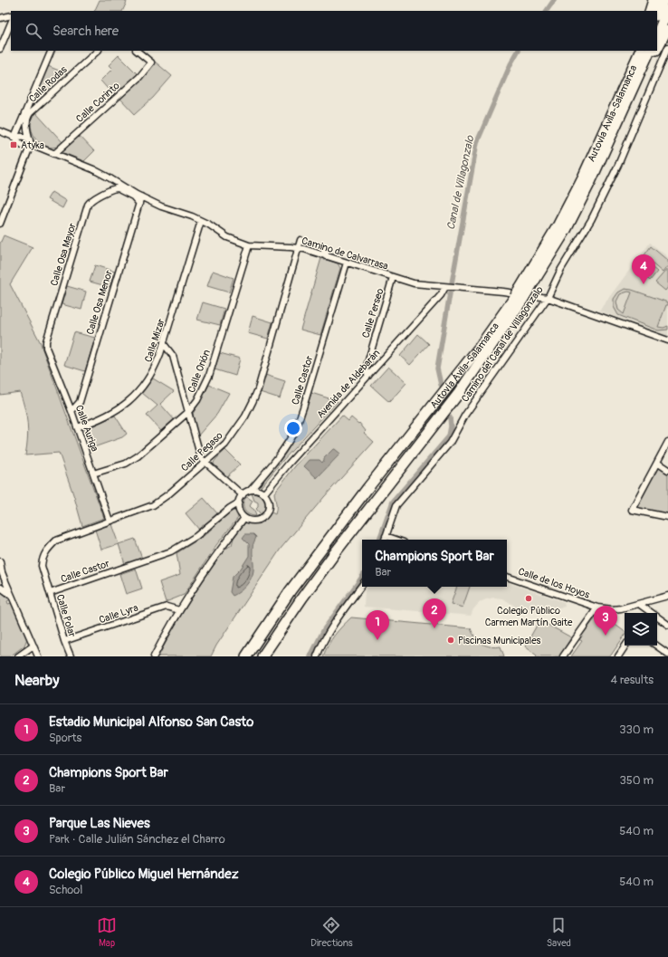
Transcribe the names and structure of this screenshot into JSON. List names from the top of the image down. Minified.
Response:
{"streets":{"highway":["Autovía Ávila-Salamanca"],"street":["Calle Rodas","Calle Corinto","Camino de Calvarrasa","Calle Osa Mayor","Calle Osa Menor","Calle Perseo","Calle Mizar","Camino del Canal de Villagonzalo","Calle Orión","Calle Castor","Avenida de Aldebarán","Calle Auriga","Calle Pegaso","Calle de los Hoyos","Calle Lyra","Calle Polar"]},"crossings":[["Calle Rodas","Camino de Calvarrasa"],["Calle Corinto","Camino de Calvarrasa"],["Camino de Calvarrasa","Calle Osa Mayor"],["Camino de Calvarrasa","Calle Osa Menor"],["Camino de Calvarrasa","Calle Perseo"],["Camino de Calvarrasa","Calle Mizar"],["Camino de Calvarrasa","Camino del Canal de Villagonzalo"],["Camino de Calvarrasa","Calle Orión"],["Camino de Calvarrasa","Calle Castor"],["Camino de Calvarrasa","Avenida de Aldebarán"],["Camino de Calvarrasa","Calle Pegaso"],["Calle Osa Mayor","Calle Auriga"],["Calle Osa Menor","Calle Auriga"],["Calle Perseo","Avenida de Aldebarán"],["Calle Mizar","Calle Auriga"],["Calle Orión","Calle Auriga"],["Calle Castor","Avenida de Aldebarán"],["Calle Castor","Calle Polar"],["Calle Auriga","Calle Pegaso"],["Calle Pegaso","Calle Polar"],["Calle Lyra","Calle Polar"]],"water":["Canal de Villagonzalo"],"places":{"transit":["Atyka"],"other":["Colegio Público Carmen Martín Gaite","Piscinas Municipales"]},"page":{"search":"Search here","pins":["4","2","3","1"],"popup":["Champions Sport Bar","Bar"],"heading":["Nearby","4 results"],"list":[{"mark":"1","name":"Estadio Municipal Alfonso San Casto","note":"Sports","value":"330 m"},{"mark":"2","name":"Champions Sport Bar","note":"Bar","value":"350 m"},{"mark":"3","name":"Parque Las Nieves","note":"Park · Calle Julián Sánchez el Charro","value":"540 m"},{"mark":"4","name":"Colegio Público Miguel Hernández","note":"School","value":"540 m"}],"nav":["Map","Directions","Saved"]}}
